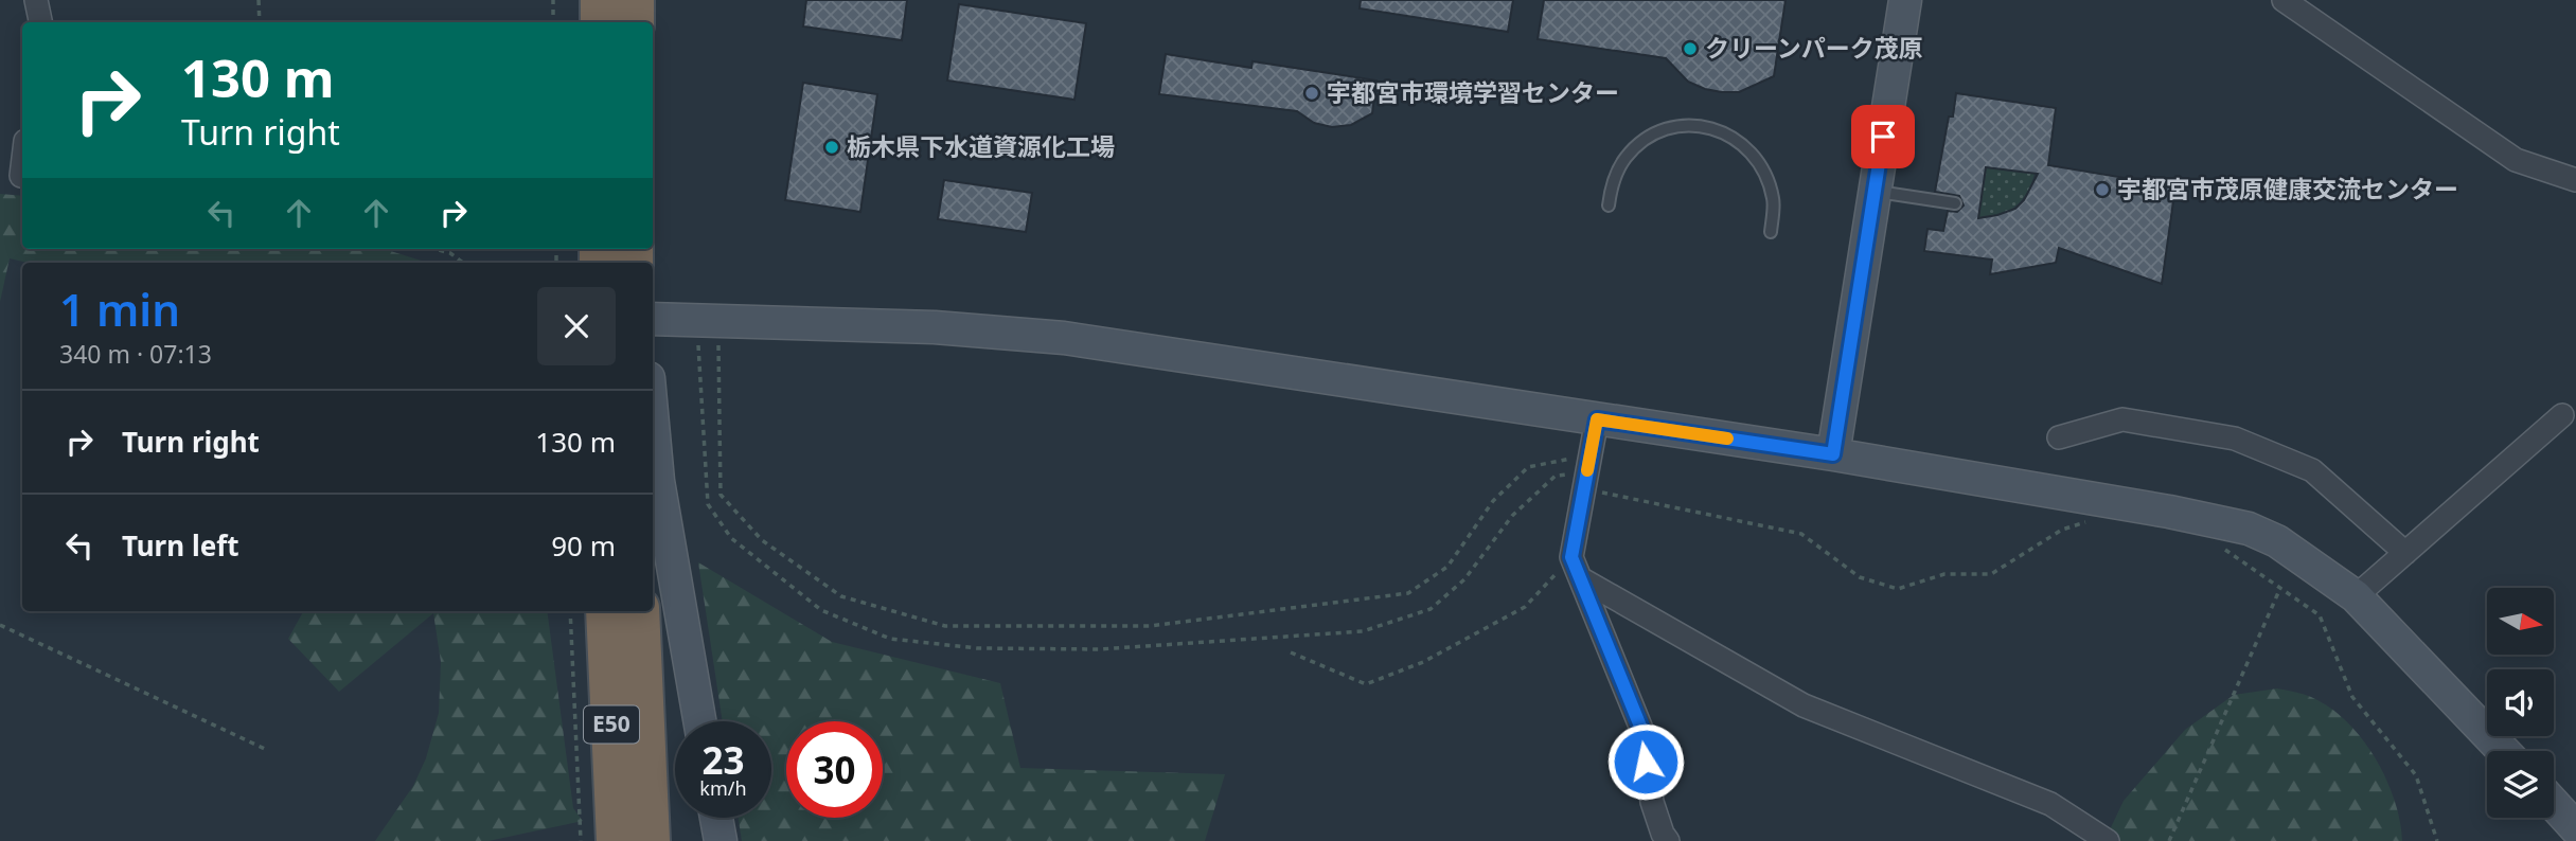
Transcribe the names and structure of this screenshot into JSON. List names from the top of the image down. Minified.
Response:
{"streets":{"highway":["E50"]},"places":["クリーンパーク茂原","宇都宮市環境学習センター","栃木県下水道資源化工場","宇都宮市茂原健康交流センター"],"north":"right","page":{"turn":["130 m","Turn right"],"heading":["1 min","340 m · 07:13"],"list":[{"name":"Turn right","value":"130 m"},{"name":"Turn left","value":"90 m"}],"speed":"23 km/h","limit":"30"}}
